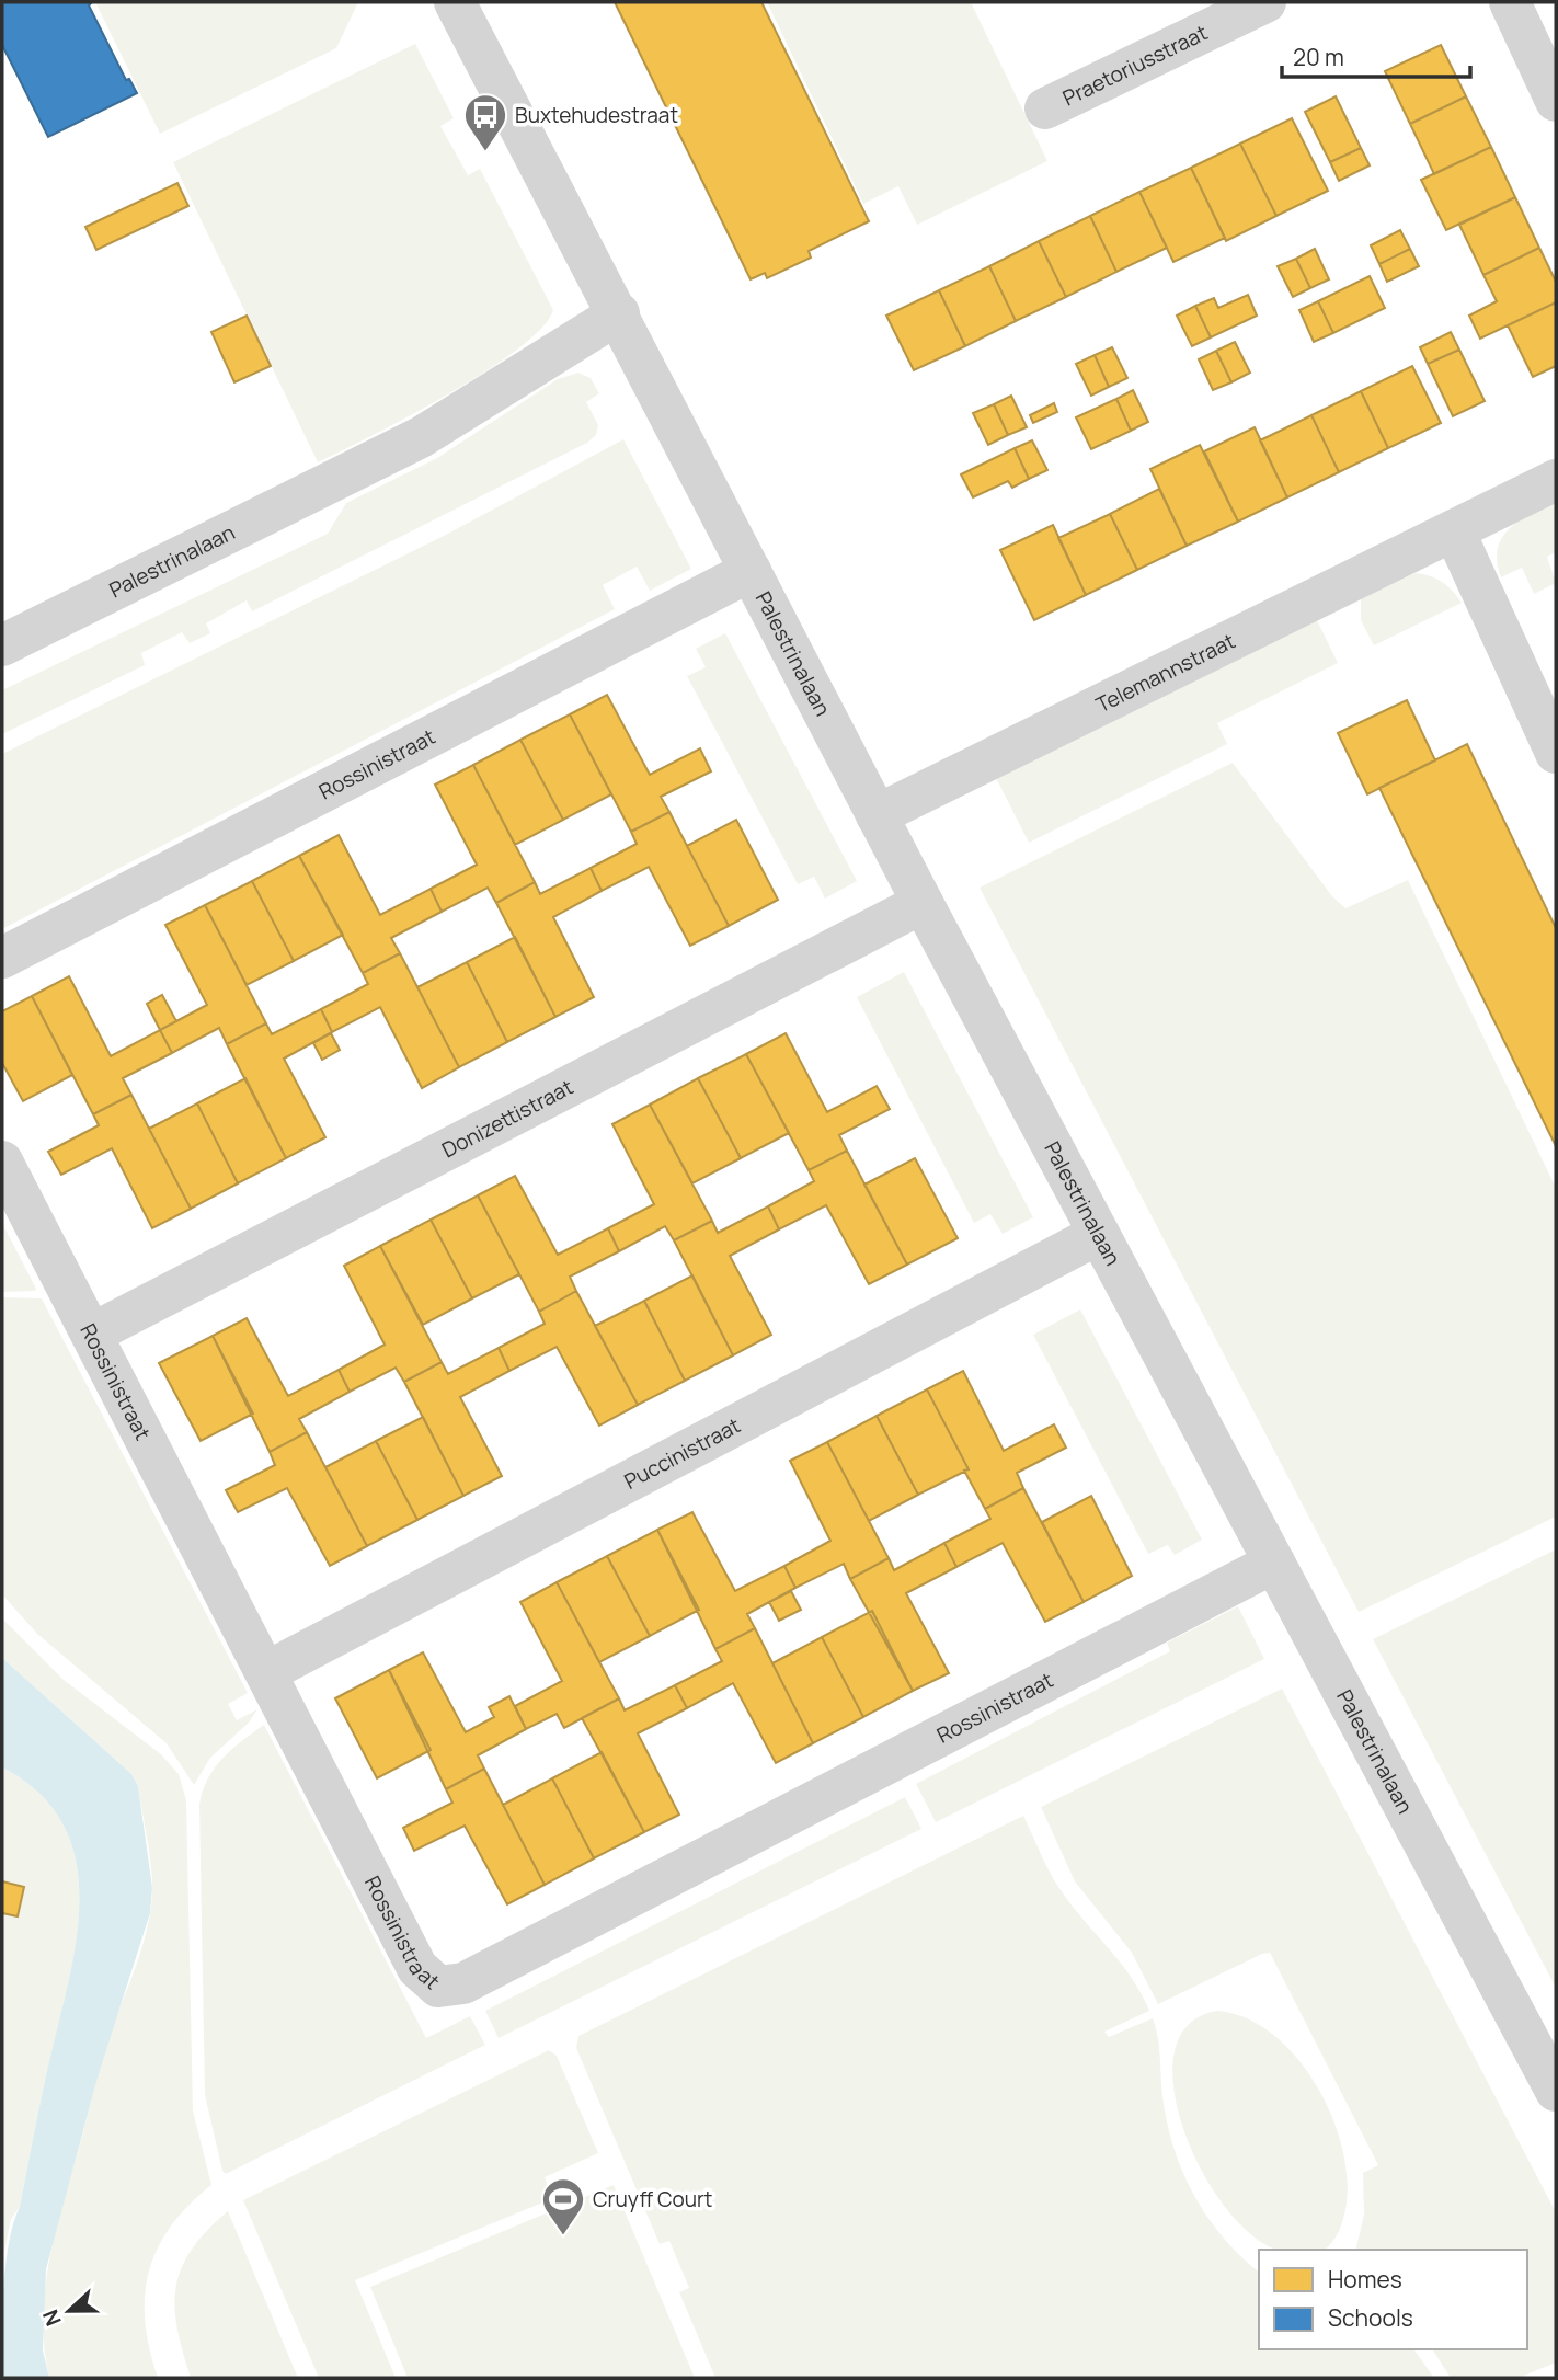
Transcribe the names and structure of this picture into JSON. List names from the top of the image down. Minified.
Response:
{"streets":{"street":["Praetoriusstraat","Palestrinalaan","Telemannstraat","Rossinistraat","Donizettistraat","Puccinistraat"]},"crossings":[["Palestrinalaan","Telemannstraat"],["Palestrinalaan","Rossinistraat"],["Palestrinalaan","Donizettistraat"],["Palestrinalaan","Puccinistraat"],["Rossinistraat","Donizettistraat"],["Rossinistraat","Puccinistraat"]],"places":{"bus stop":["Buxtehudestraat"],"sports":["Cruyff Court"]},"legend":["Homes","Schools"],"scale_bar":"20 m","north":"left"}
